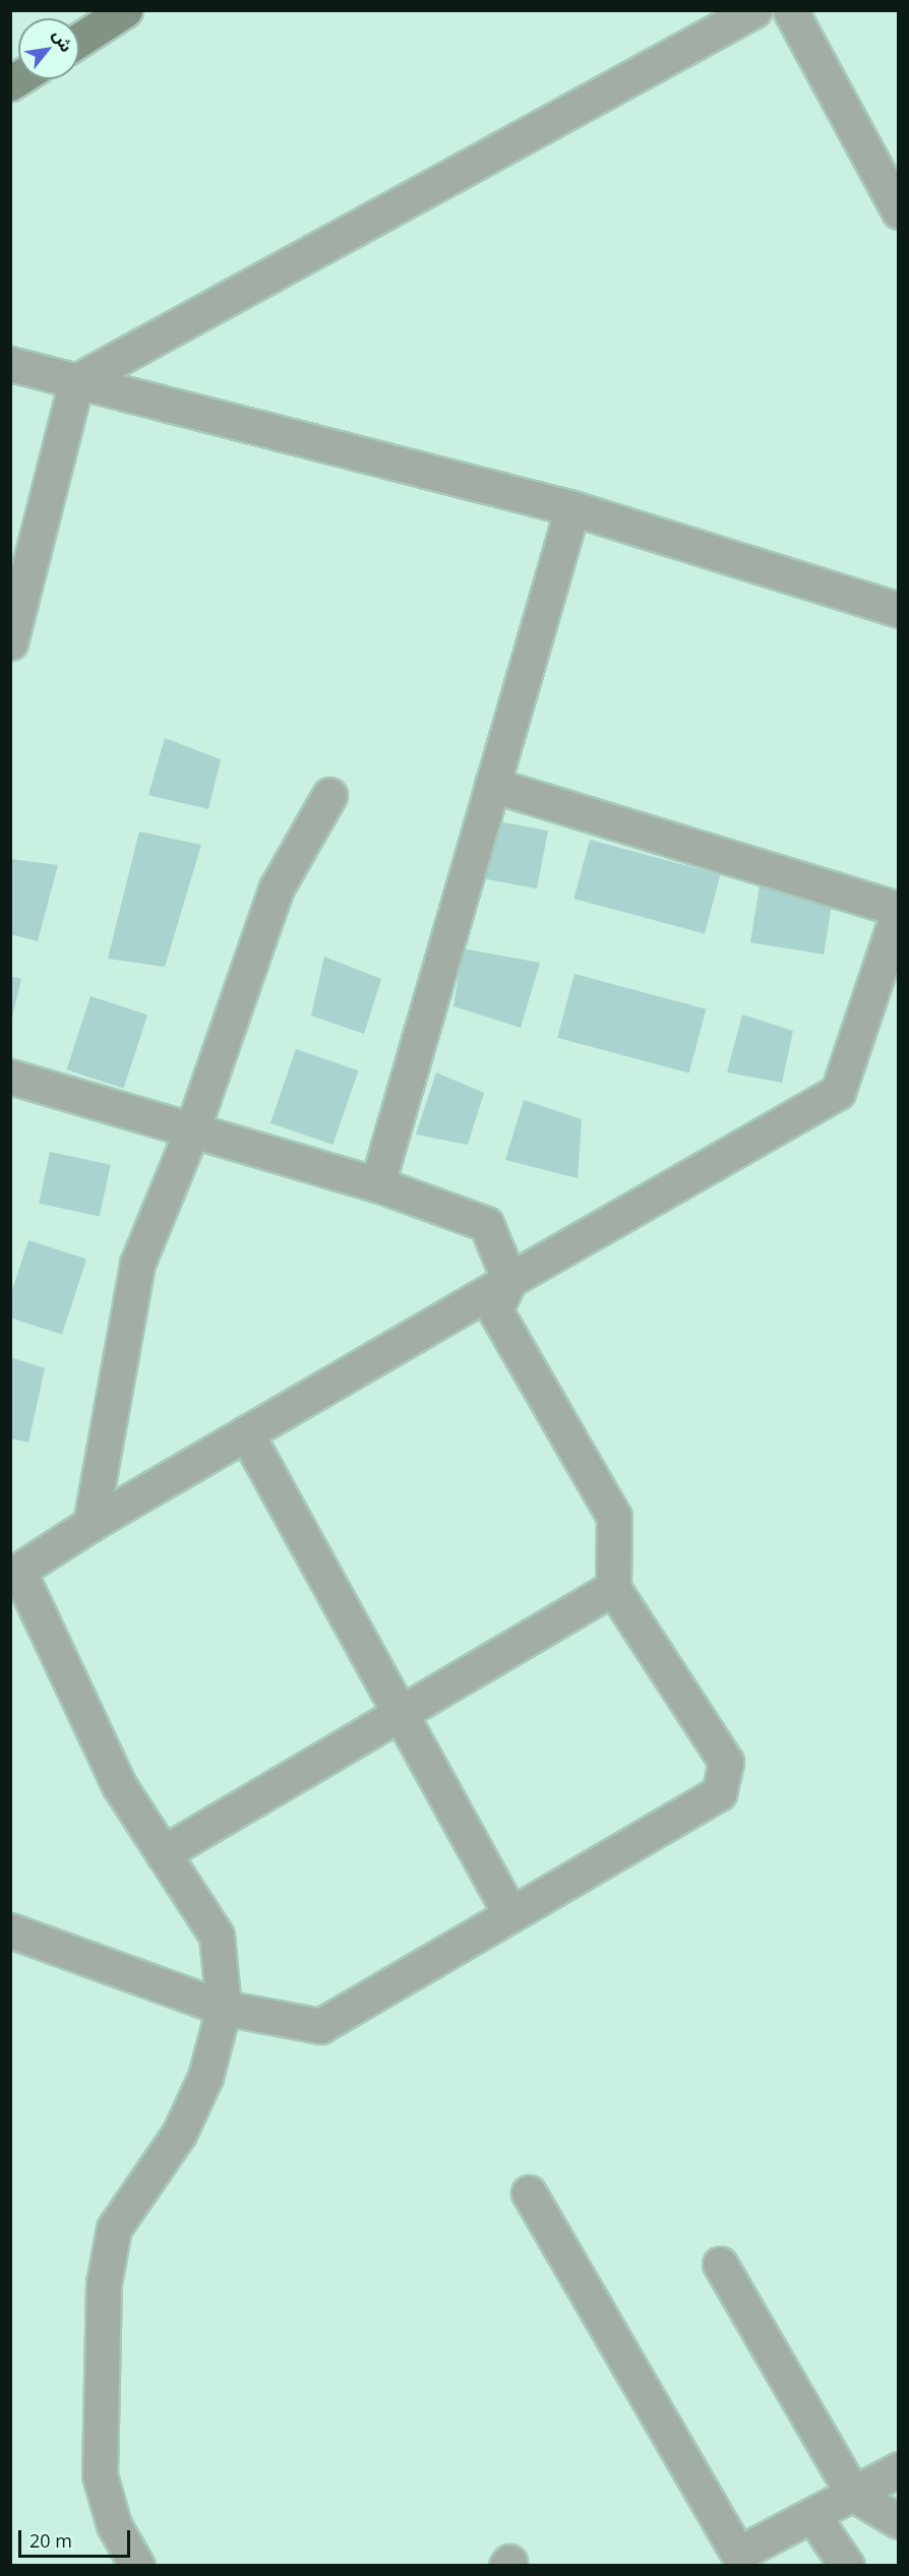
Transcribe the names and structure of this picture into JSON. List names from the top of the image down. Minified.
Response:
{"scale_bar":"20 m","north":"top right"}
